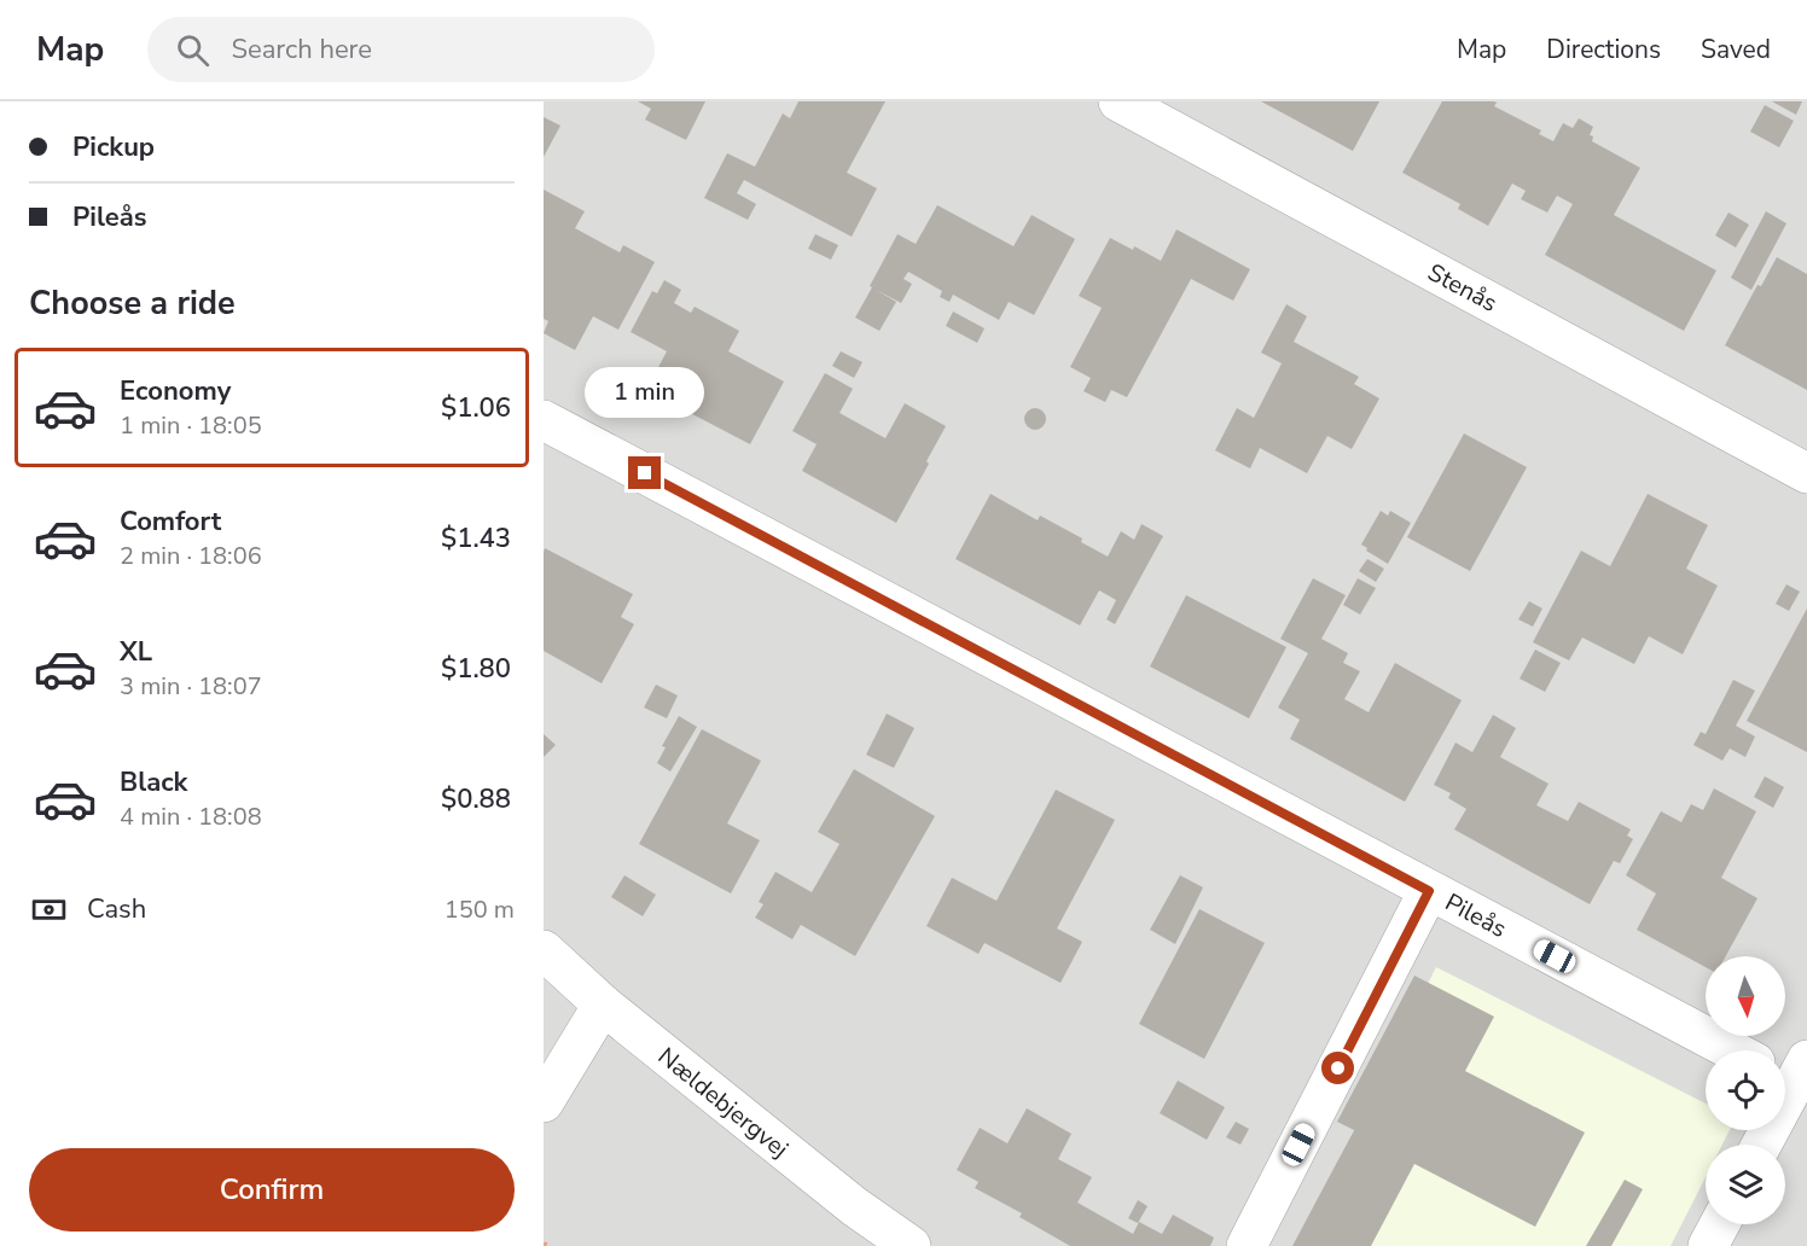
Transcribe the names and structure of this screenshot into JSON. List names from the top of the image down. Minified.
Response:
{"streets":{"street":["Stenås","Pileås","Nældebjergvej"]},"north":"bottom","page":{"header":"Map","search":"Search here","nav":["Map","Directions","Saved"],"banner":["Pickup","Pileås"],"heading":"Choose a ride","list":[{"name":"Economy","note":"1 min · 18:05","value":"$1.06"},{"name":"Comfort","note":"2 min · 18:06","value":"$1.43"},{"name":"XL","note":"3 min · 18:07","value":"$1.80"},{"name":"Black","note":"4 min · 18:08","value":"$0.88"}],"bubble":"1 min","pay":["Cash","150 m"],"buttons":"Confirm"}}
